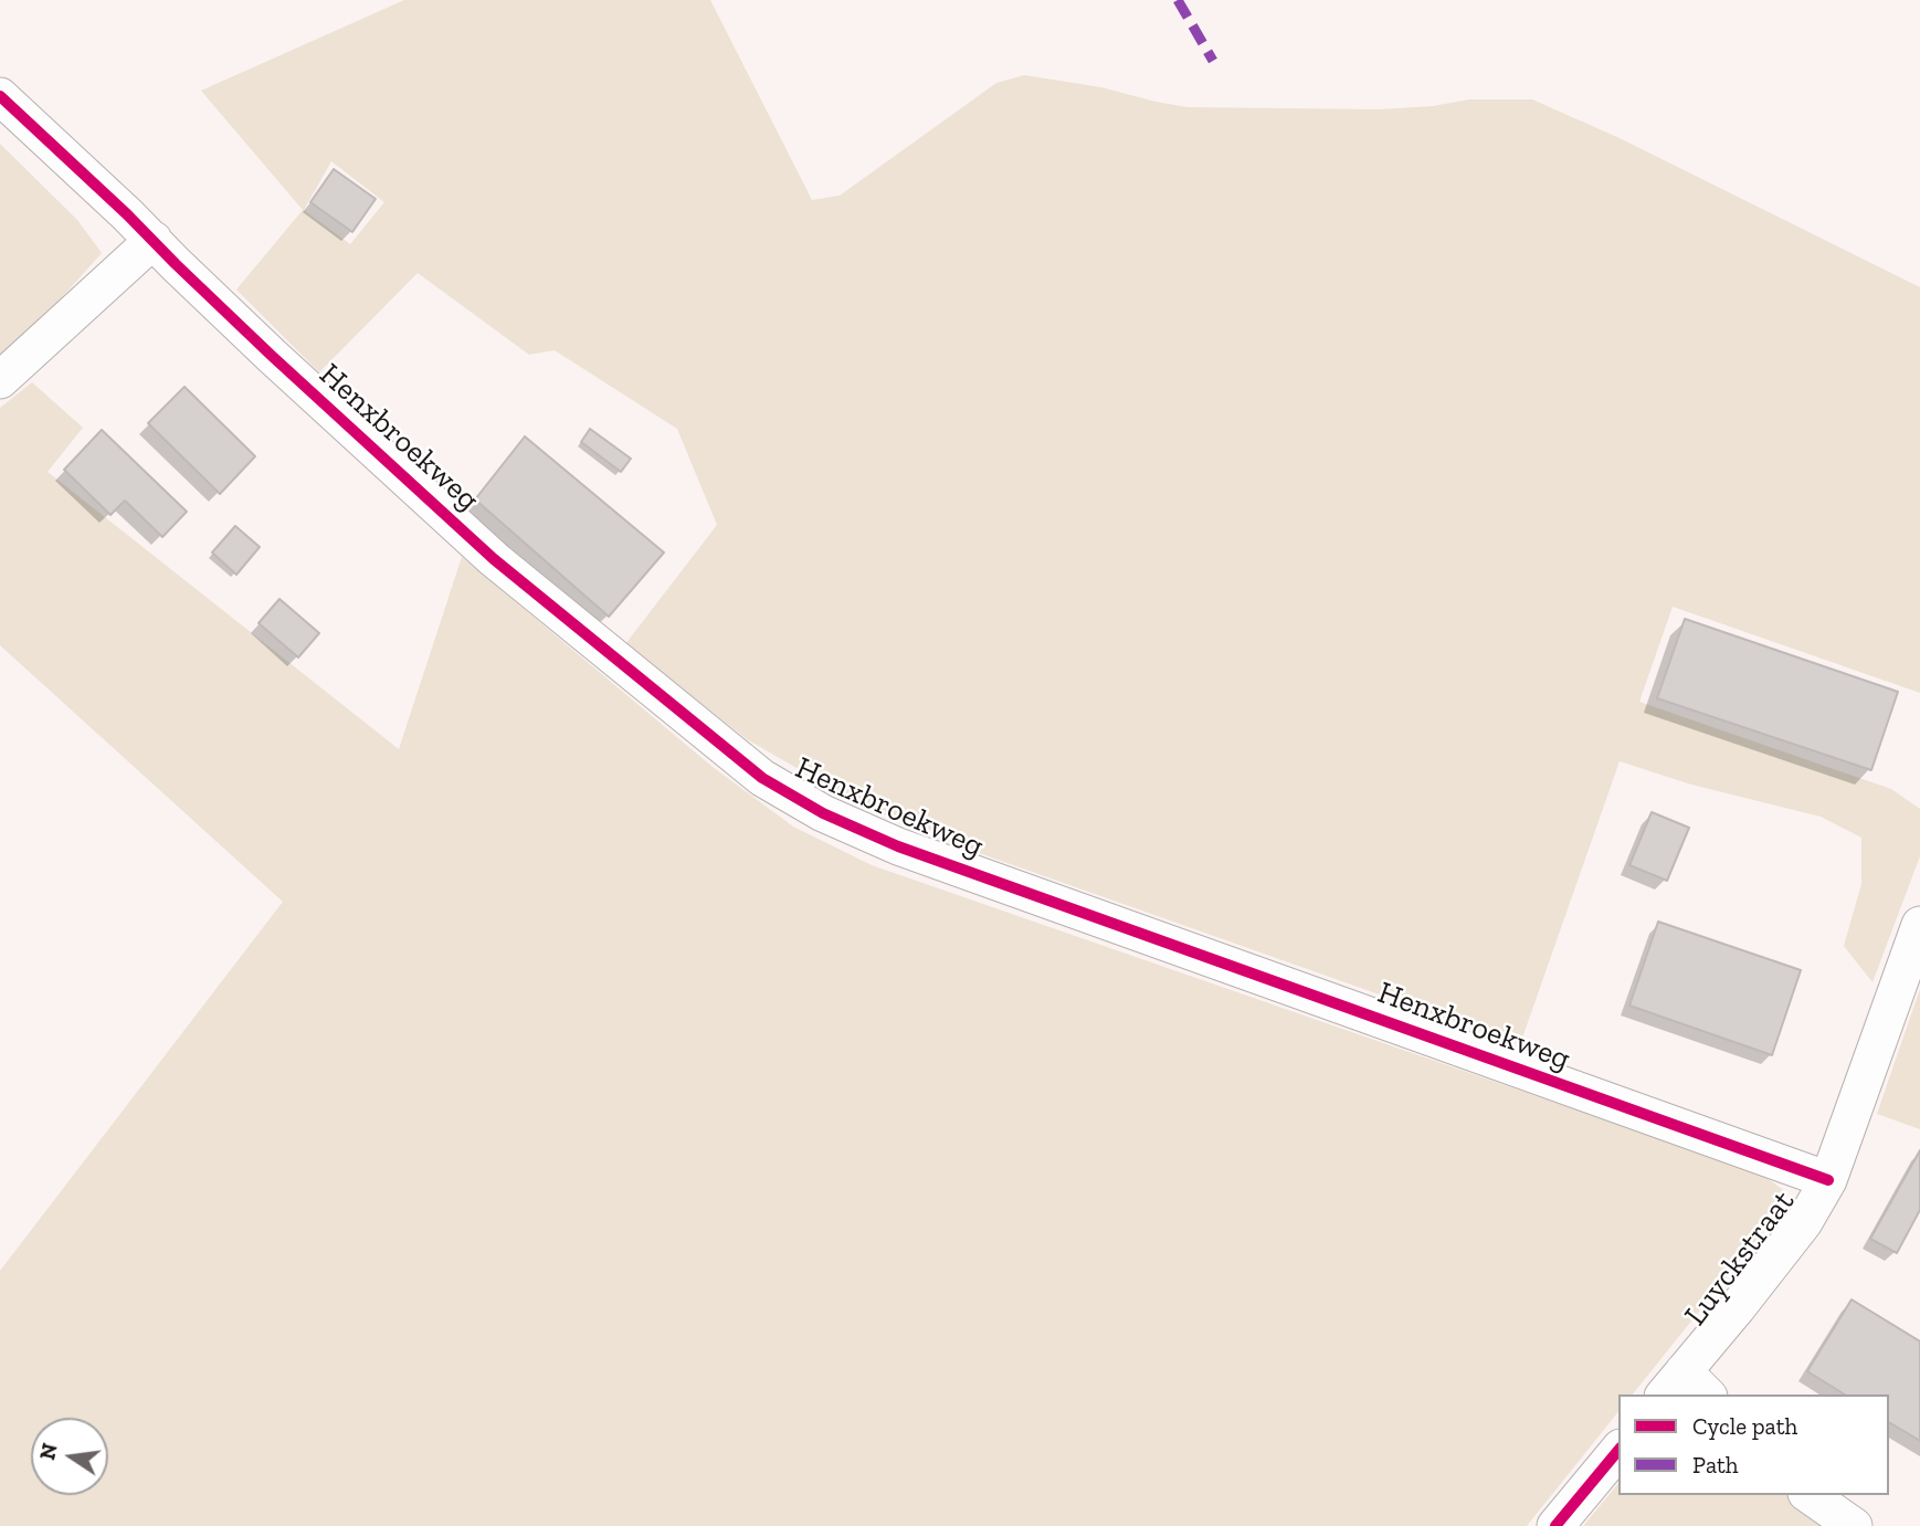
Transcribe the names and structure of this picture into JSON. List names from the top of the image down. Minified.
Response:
{"streets":{"street":["Henxbroekweg","Luyckstraat"]},"crossings":[["Henxbroekweg","Luyckstraat"]],"legend":["Cycle path","Path"],"north":"left"}
